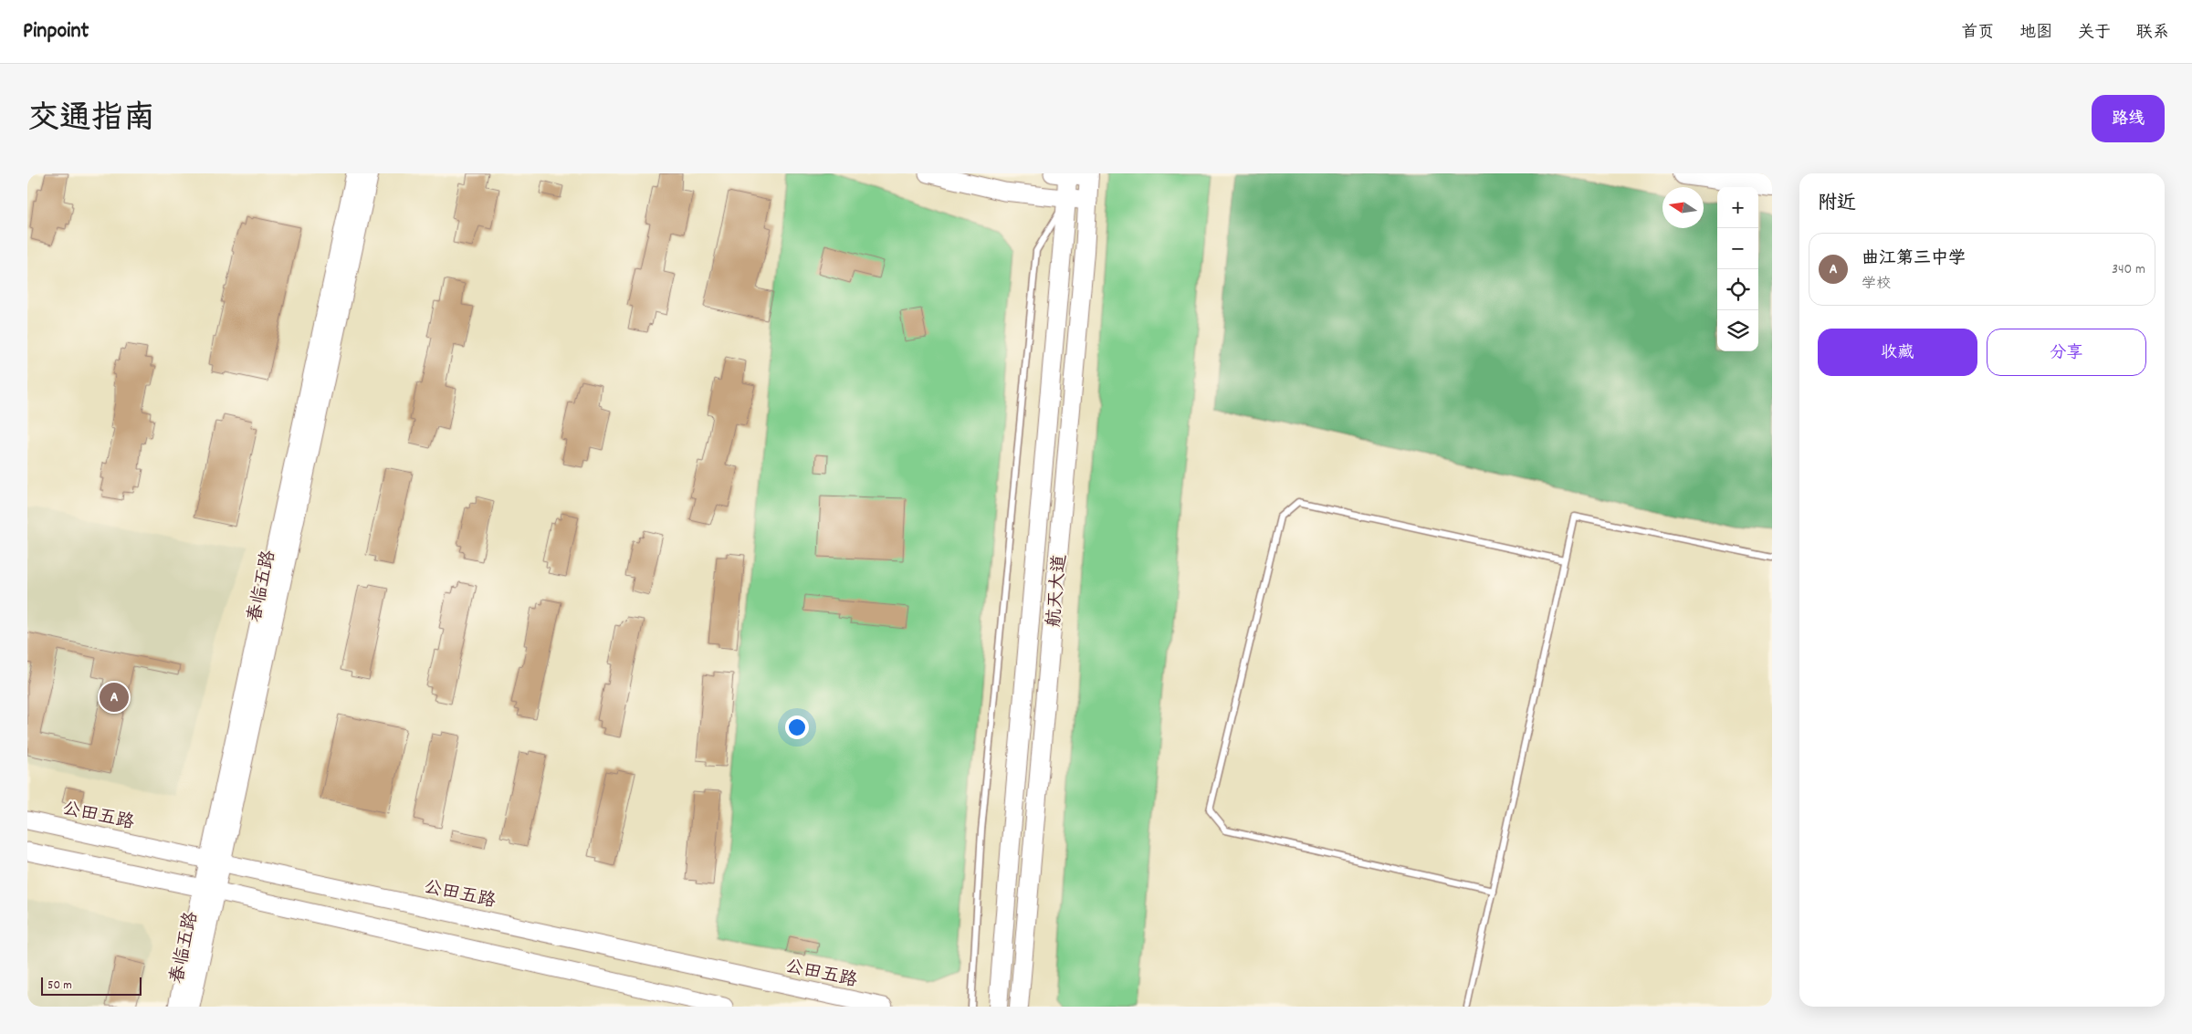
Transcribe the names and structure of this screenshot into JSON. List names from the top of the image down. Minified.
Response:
{"streets":{"main road":["航天大道"],"street":["春临五路","公田五路"]},"crossings":[["春临五路","公田五路"]],"scale_bar":"50 m","north":"left","page":{"header":"Pinpoint","nav":["首页","地图","关于","联系"],"title":"交通指南","buttons":["路线",["收藏","分享"]],"heading":"附近","map_buttons":["+","−"],"list":[{"mark":"A","name":"曲江第三中学","note":"学校","value":"340 m"}],"pins":"A","scale":"50 m"}}
